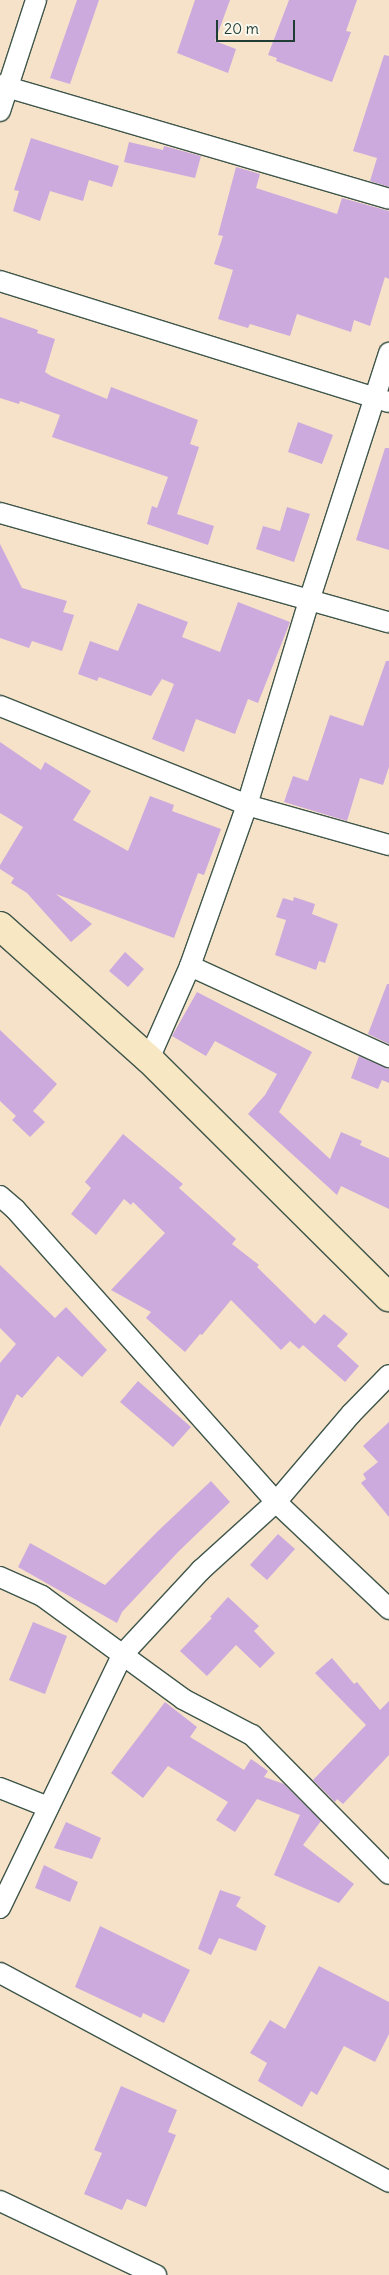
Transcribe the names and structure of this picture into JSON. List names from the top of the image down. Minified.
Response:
{"scale_bar":"20 m"}
